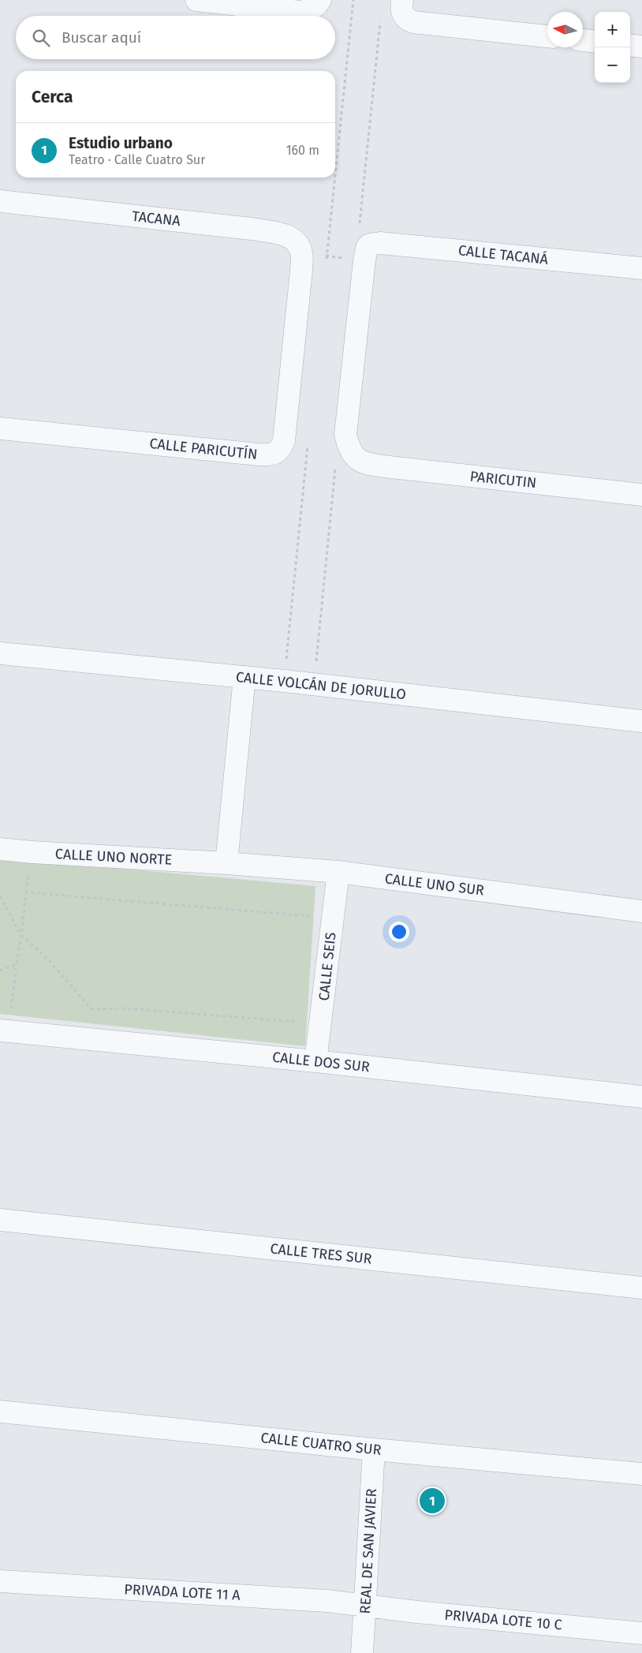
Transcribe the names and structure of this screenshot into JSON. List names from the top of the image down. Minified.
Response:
{"streets":{"street":["TACANA","CALLE TACANÁ","CALLE PARICUTÍN","PARICUTIN","CALLE VOLCÁN DE JORULLO","CALLE UNO NORTE","CALLE UNO SUR","CALLE SEIS","CALLE DOS SUR","CALLE TRES SUR","CALLE CUATRO SUR","REAL DE SAN JAVIER","PRIVADA LOTE 11 A","PRIVADA LOTE 10 C"]},"crossings":[["TACANA","CALLE PARICUTÍN"],["CALLE TACANÁ","PARICUTIN"],["CALLE UNO NORTE","CALLE UNO SUR"],["CALLE UNO SUR","CALLE SEIS"],["CALLE SEIS","CALLE DOS SUR"],["CALLE CUATRO SUR","REAL DE SAN JAVIER"],["REAL DE SAN JAVIER","PRIVADA LOTE 11 A"],["REAL DE SAN JAVIER","PRIVADA LOTE 10 C"],["PRIVADA LOTE 11 A","PRIVADA LOTE 10 C"]],"north":"left","page":{"map_buttons":["+","−"],"search":"Buscar aquí","heading":"Cerca","list":[{"mark":"1","name":"Estudio urbano","note":"Teatro · Calle Cuatro Sur","value":"160 m"}],"pins":"1"}}
